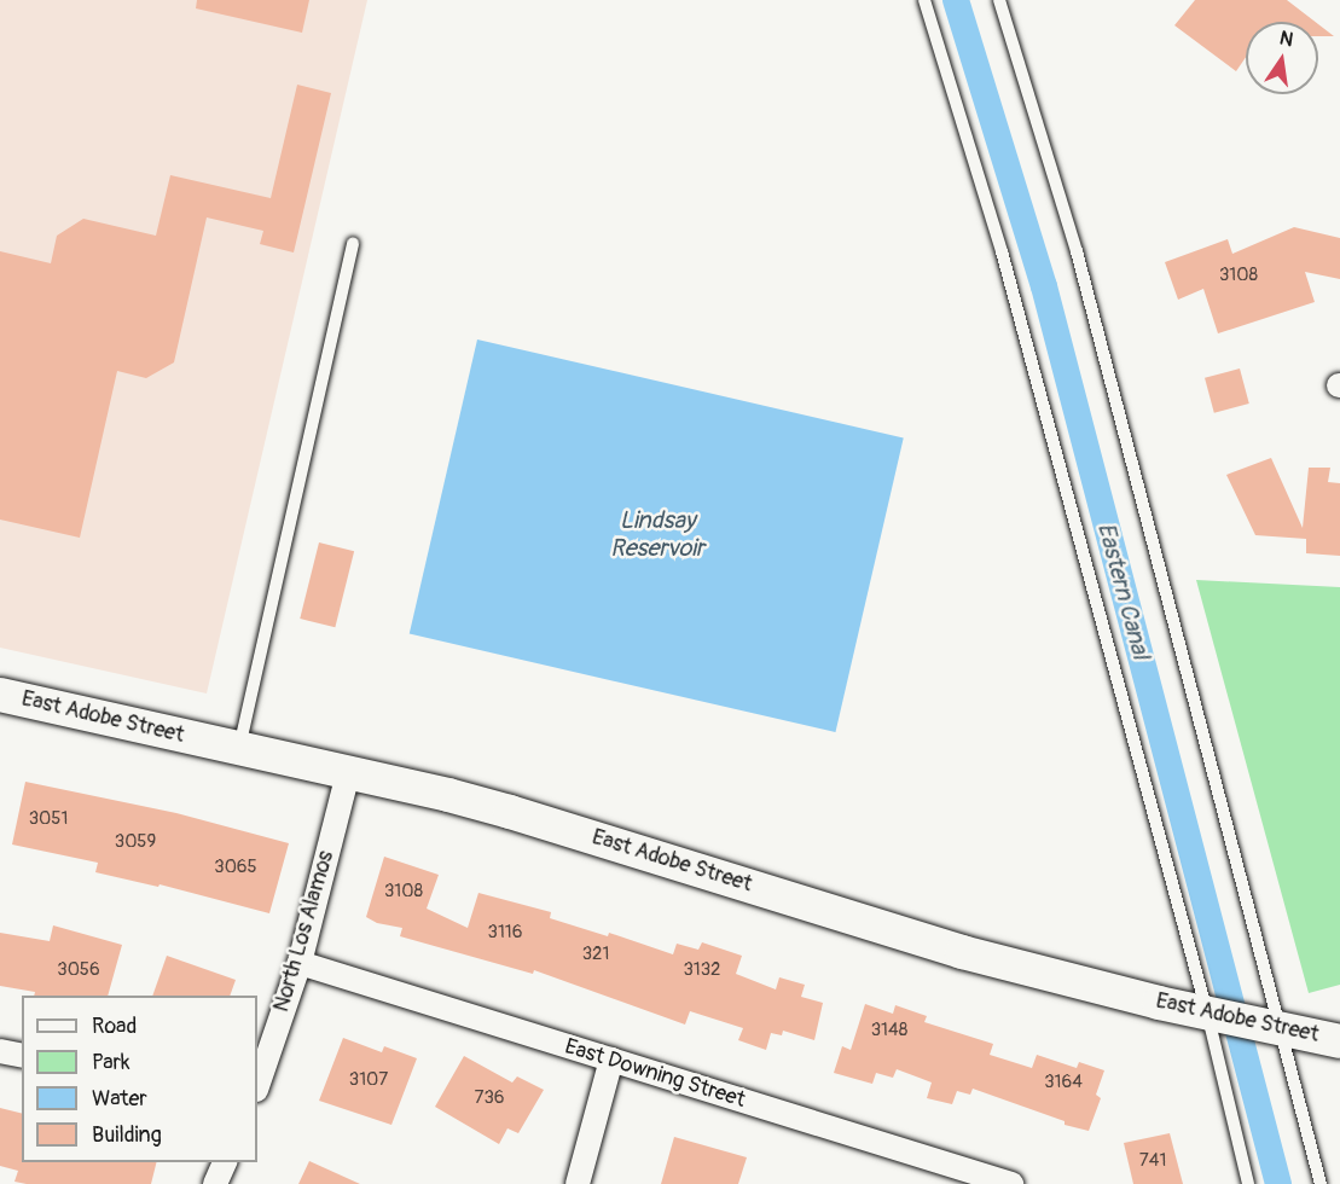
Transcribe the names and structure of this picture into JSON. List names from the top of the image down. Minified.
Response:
{"streets":{"street":["East Adobe Street","North Los Alamos","East Downing Street"]},"crossings":[["East Adobe Street","North Los Alamos"],["North Los Alamos","East Downing Street"]],"water":["Lindsay Reservoir","Eastern Canal"],"house_numbers":["3108","3051","3059","3065","3108","3116","321","3056","3132","3148","3107","3164","736","741"],"legend":["Road","Park","Water","Building"],"north":"top"}
